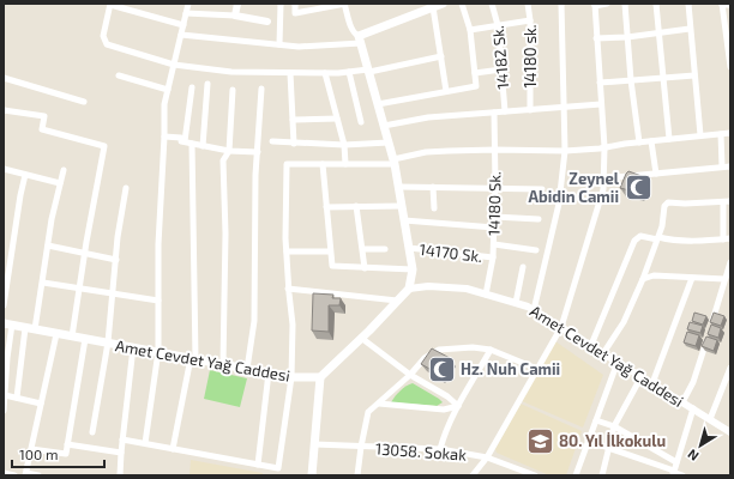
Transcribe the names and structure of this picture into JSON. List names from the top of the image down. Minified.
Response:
{"streets":{"main road":["Amet Cevdet Yağ Caddesi"],"street":["14180 sk.","14182 Sk.","14180 Sk.","14170 Sk.","13058. Sokak"]},"crossings":[["14180 Sk.","14170 Sk."],["14180 Sk.","Amet Cevdet Yağ Caddesi"]],"places":{"mosque":["Zeynel Abidin Camii","Hz. Nuh Camii"],"school or university":["80. Yıl İlkokulu"]},"scale_bar":"100 m","north":"bottom left"}
